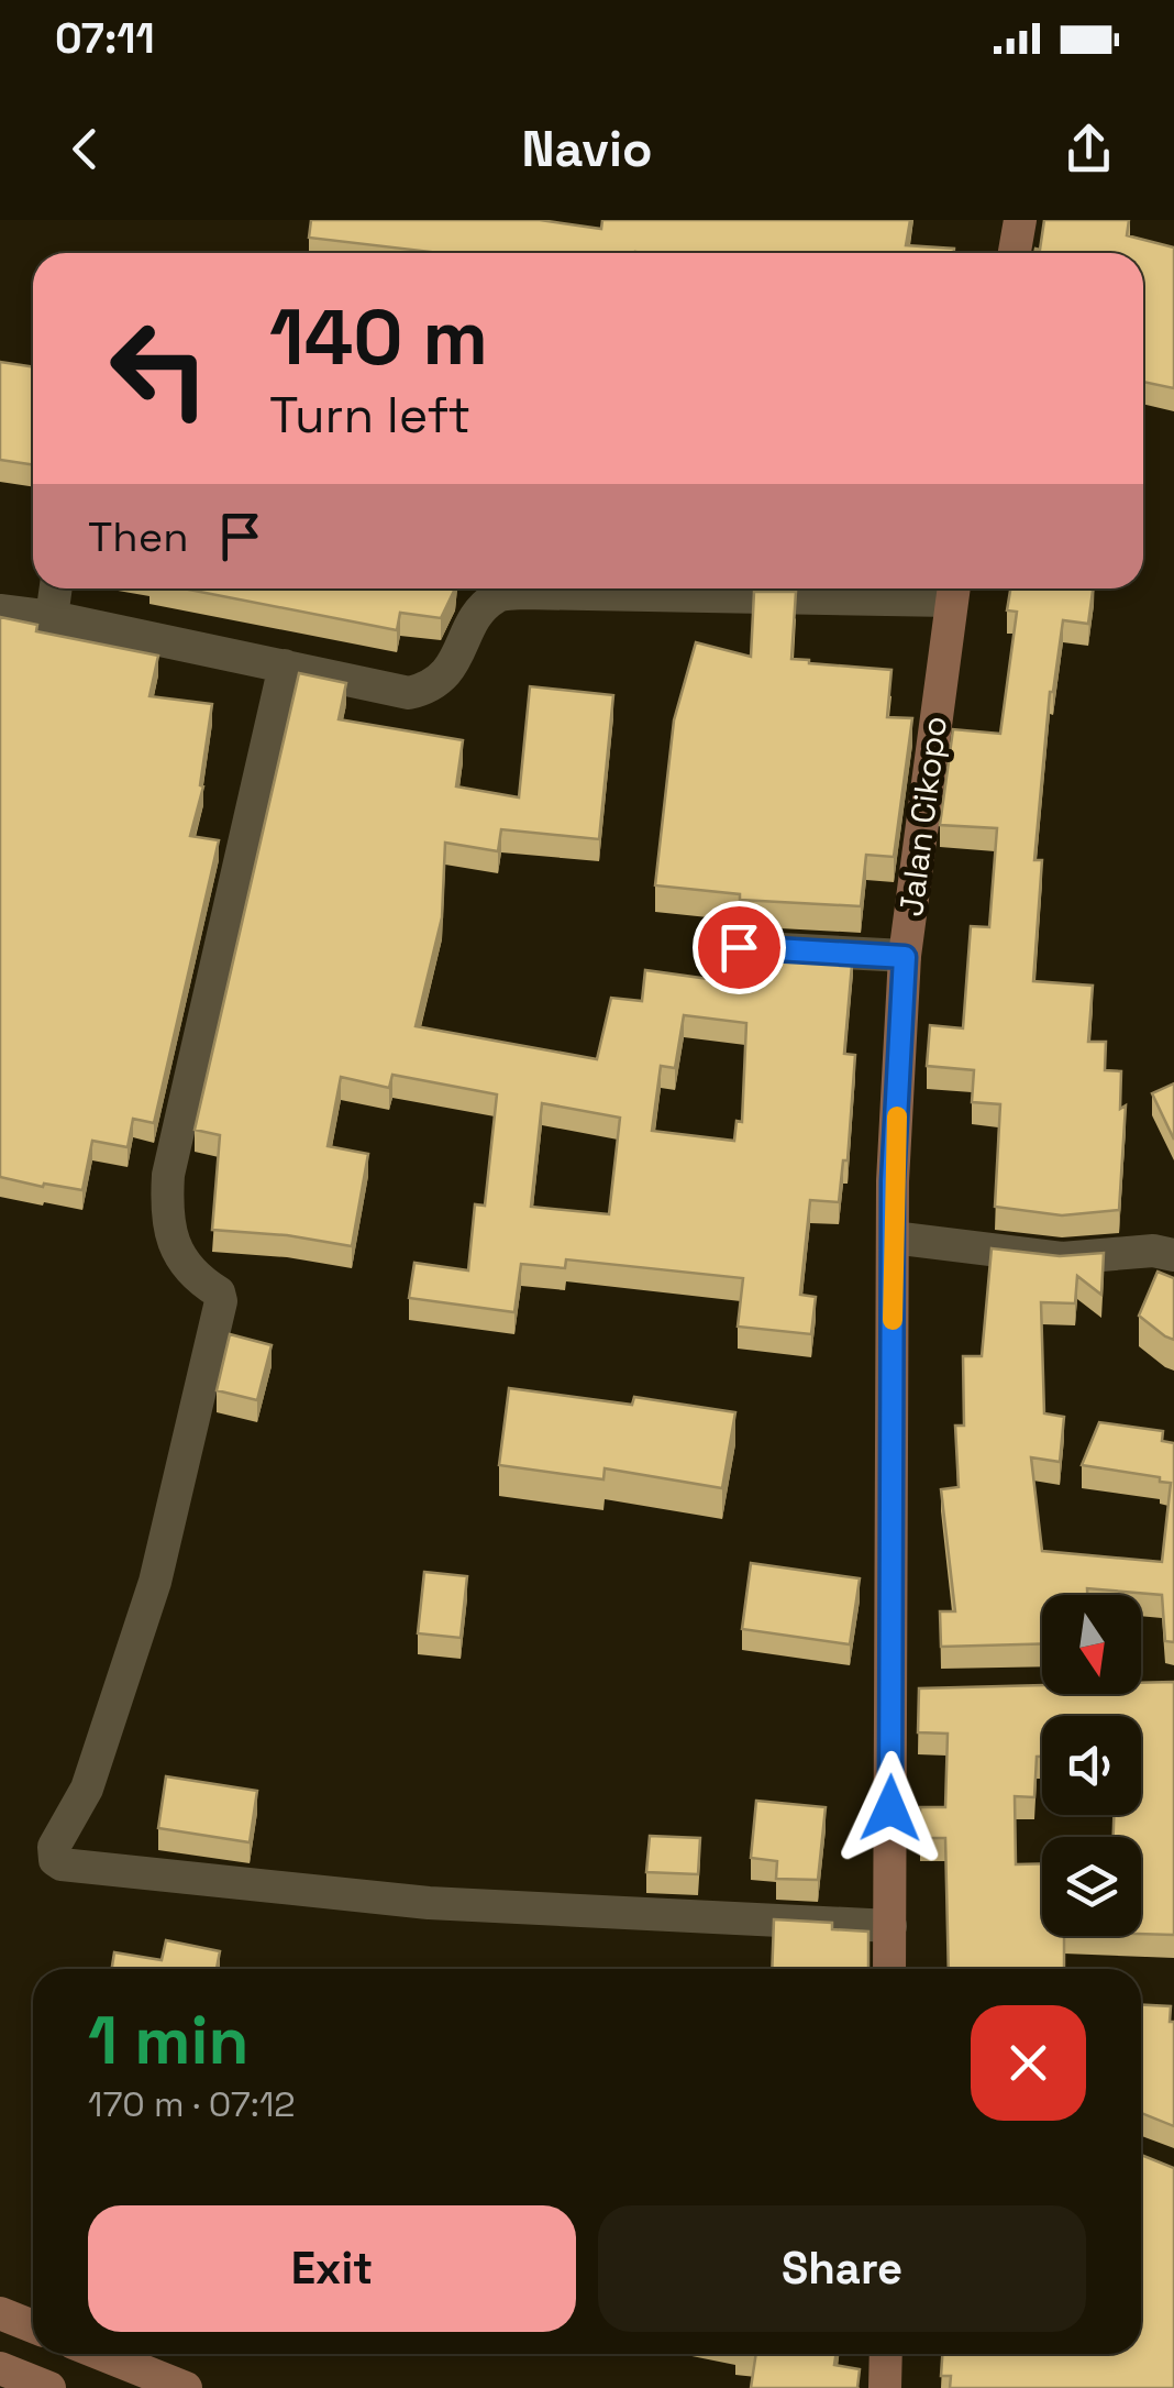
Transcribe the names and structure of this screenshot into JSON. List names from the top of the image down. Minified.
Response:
{"streets":{"street":["Jalan Cikopo"]},"north":"bottom","page":{"status":"07:11","header":"Navio","turn":["140 m","Turn left"],"then":"Then","heading":["1 min","170 m · 07:12"],"buttons":["Exit","Share"]}}
